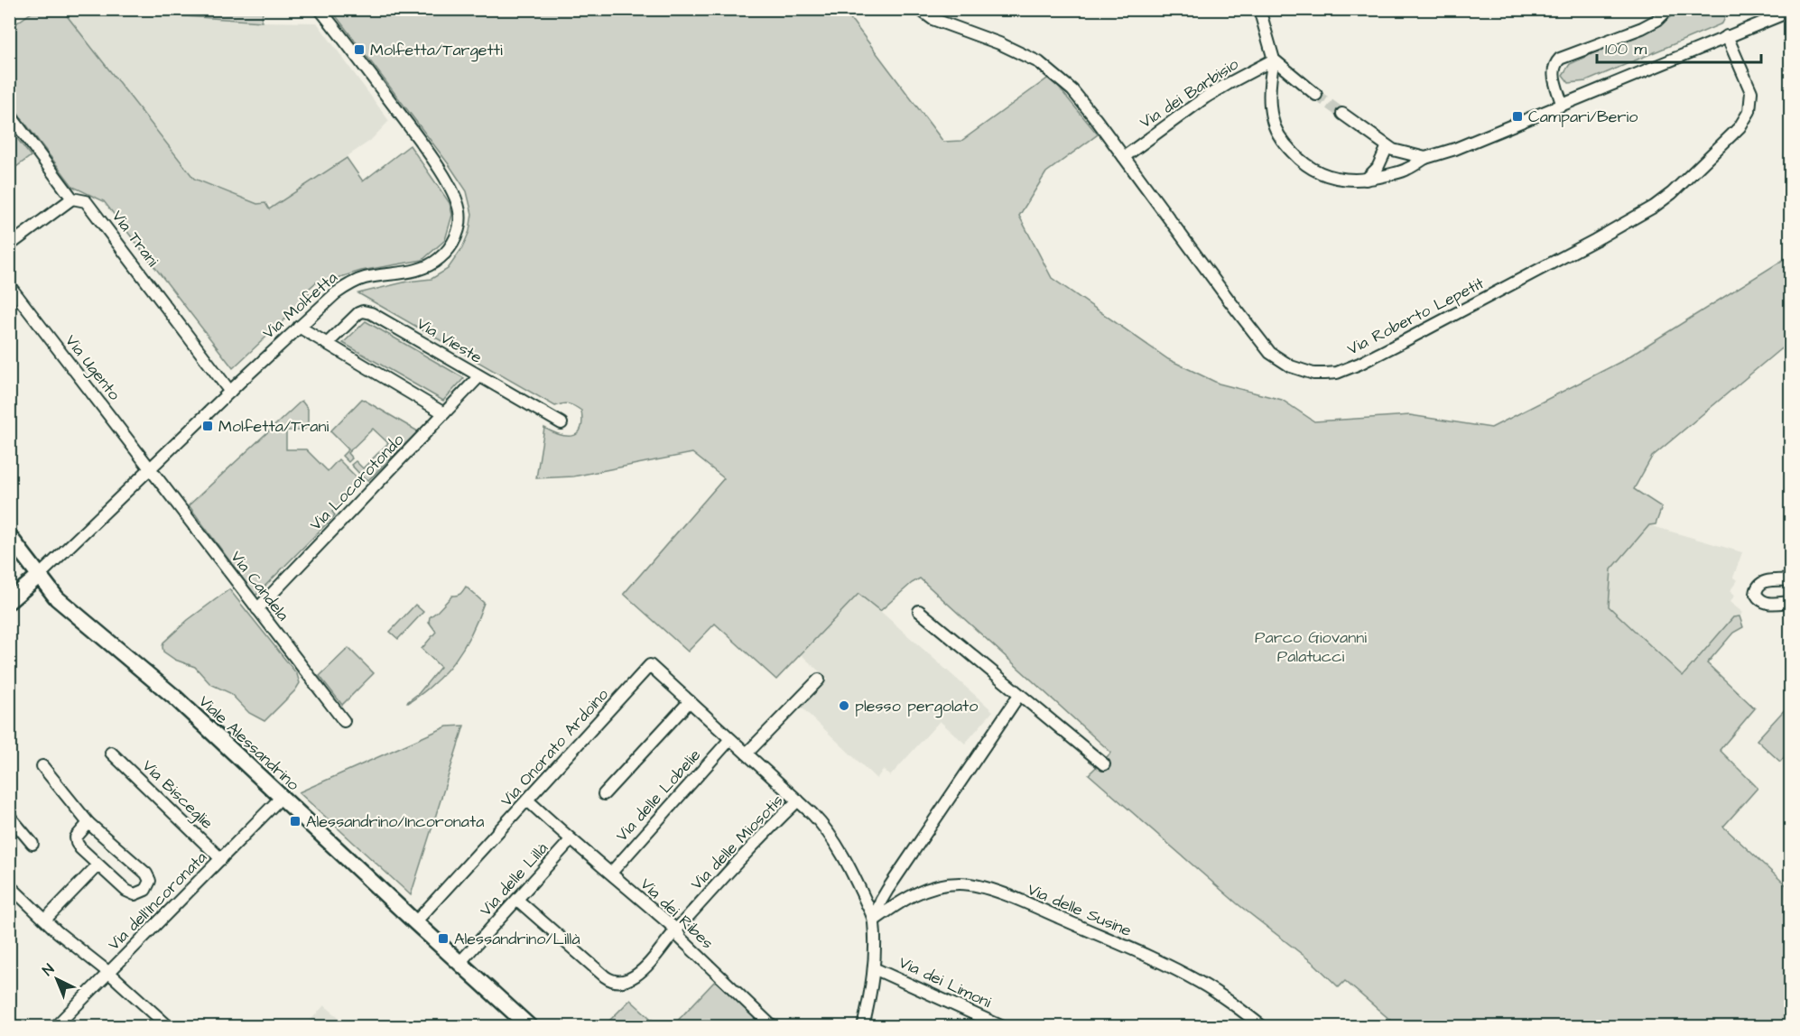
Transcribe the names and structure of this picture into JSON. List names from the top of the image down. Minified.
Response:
{"streets":{"street":["Via dei Barbisio","Via Trani","Via Molfetta","Via Roberto Lepetit","Via Vieste","Via Ugento","Via Locorotondo","Via Candela","Viale Alessandrino","Via Onorato Ardoino","Via Bisceglie","Via delle Lobelie","Via delle Miosotis","Via delle Lillà","Via dell'Incoronata","Via delle Susine","Via dei Ribes","Via dei Limoni"]},"crossings":[["Via dei Barbisio","Via Roberto Lepetit"],["Via Trani","Via Molfetta"],["Via Molfetta","Via Ugento"],["Via Molfetta","Via Candela"],["Via Molfetta","Viale Alessandrino"],["Via Vieste","Via Locorotondo"],["Via Ugento","Via Candela"],["Via Locorotondo","Via Candela"],["Viale Alessandrino","Via Onorato Ardoino"],["Viale Alessandrino","Via delle Lillà"],["Viale Alessandrino","Via dell'Incoronata"],["Via Bisceglie","Via dell'Incoronata"],["Via delle Lobelie","Via dei Ribes"],["Via delle Miosotis","Via delle Lillà"],["Via delle Miosotis","Via dei Ribes"],["Via delle Lillà","Via dei Ribes"]],"parks":["Parco Giovanni Palatucci"],"places":{"transit":["Molfetta/Targetti","Campari/Berio","Molfetta/Trani","Alessandrino/Incoronata","Alessandrino/Lillà"],"other":["plesso pergolato"]},"scale_bar":"100 m","north":"top left"}
